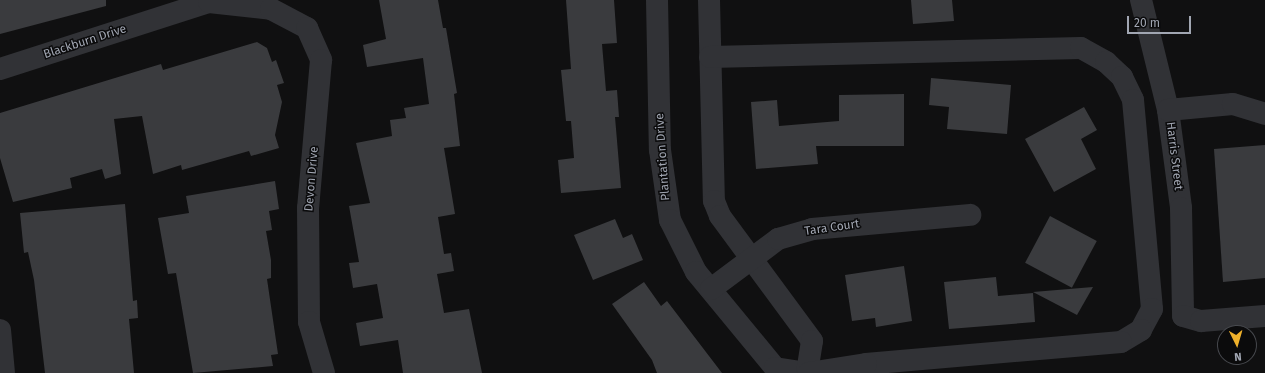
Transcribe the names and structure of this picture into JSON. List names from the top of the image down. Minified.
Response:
{"streets":{"street":["Blackburn Drive","Harris Street","Plantation Drive","Devon Drive","Tara Court"]},"crossings":[["Blackburn Drive","Devon Drive"],["Plantation Drive","Tara Court"]],"scale_bar":"20 m","north":"bottom"}
